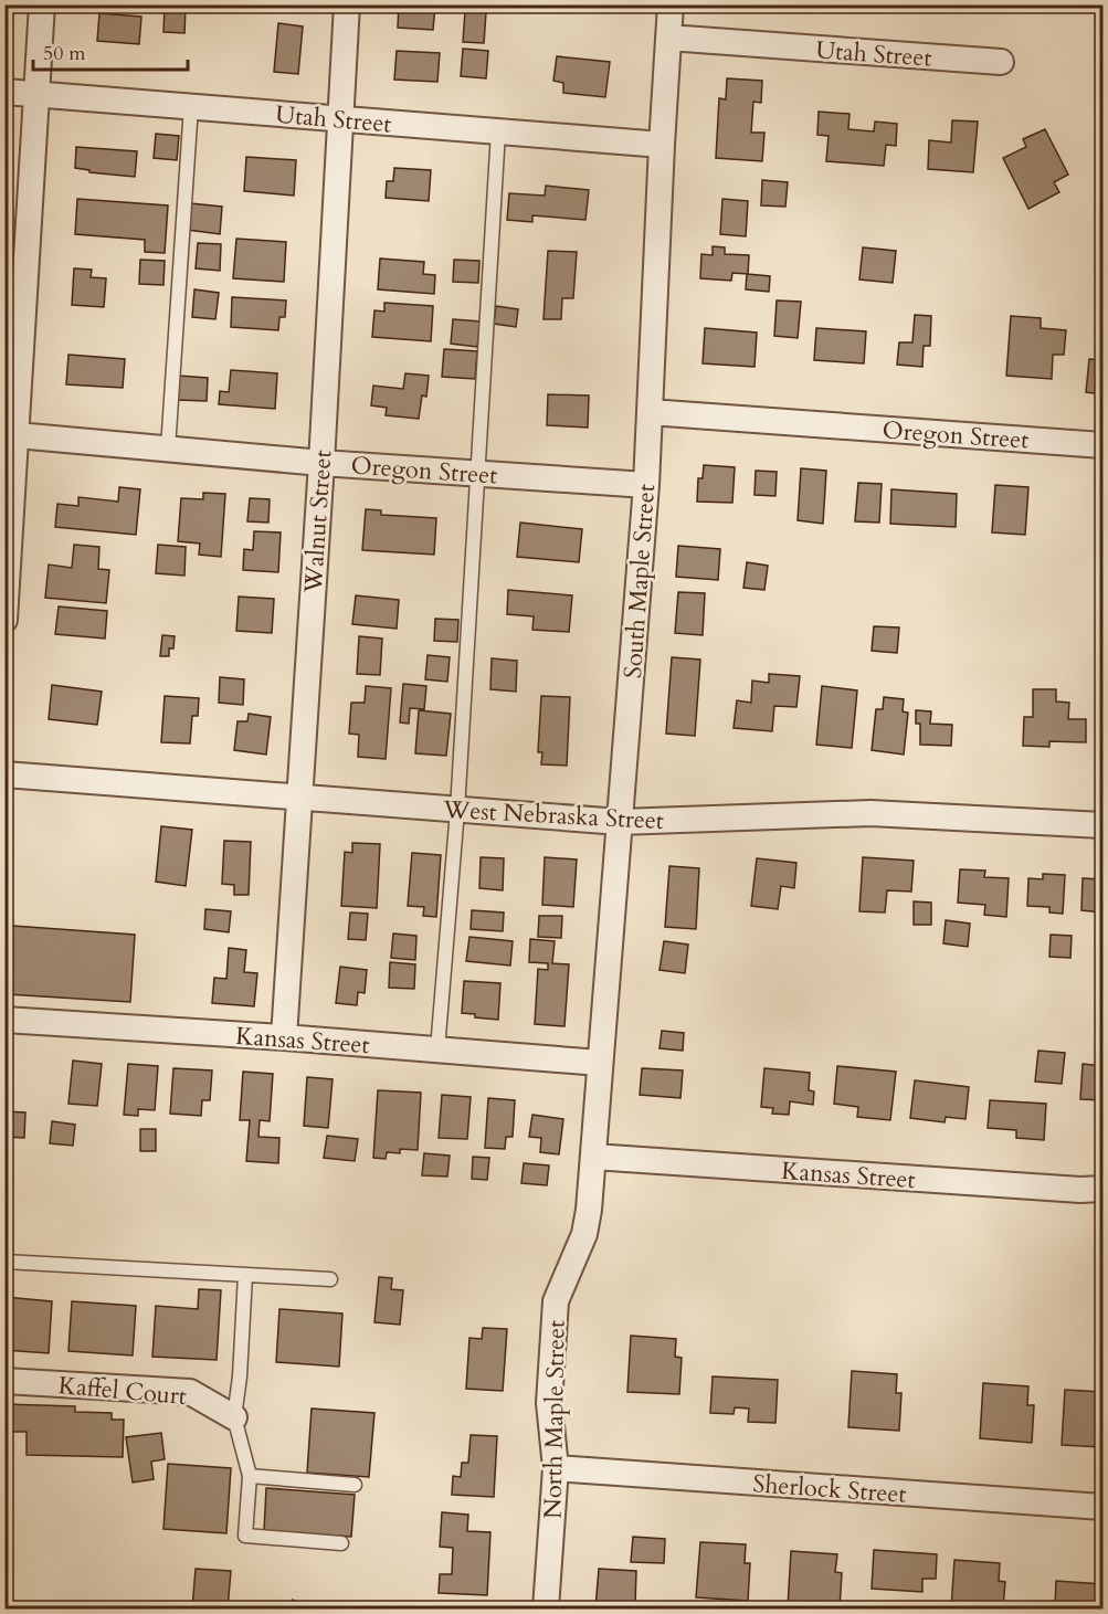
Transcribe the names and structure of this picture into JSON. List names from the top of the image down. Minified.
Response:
{"streets":{"street":["Utah Street","Oregon Street","Walnut Street","South Maple Street","West Nebraska Street","Kansas Street","Kaffel Court","North Maple Street","Sherlock Street"]},"crossings":[["Utah Street","Walnut Street"],["Utah Street","South Maple Street"],["Oregon Street","Walnut Street"],["Oregon Street","South Maple Street"],["Walnut Street","West Nebraska Street"],["Walnut Street","Kansas Street"],["South Maple Street","West Nebraska Street"],["South Maple Street","Kansas Street"],["South Maple Street","North Maple Street"],["Kansas Street","North Maple Street"],["North Maple Street","Sherlock Street"]],"scale_bar":"50 m"}
